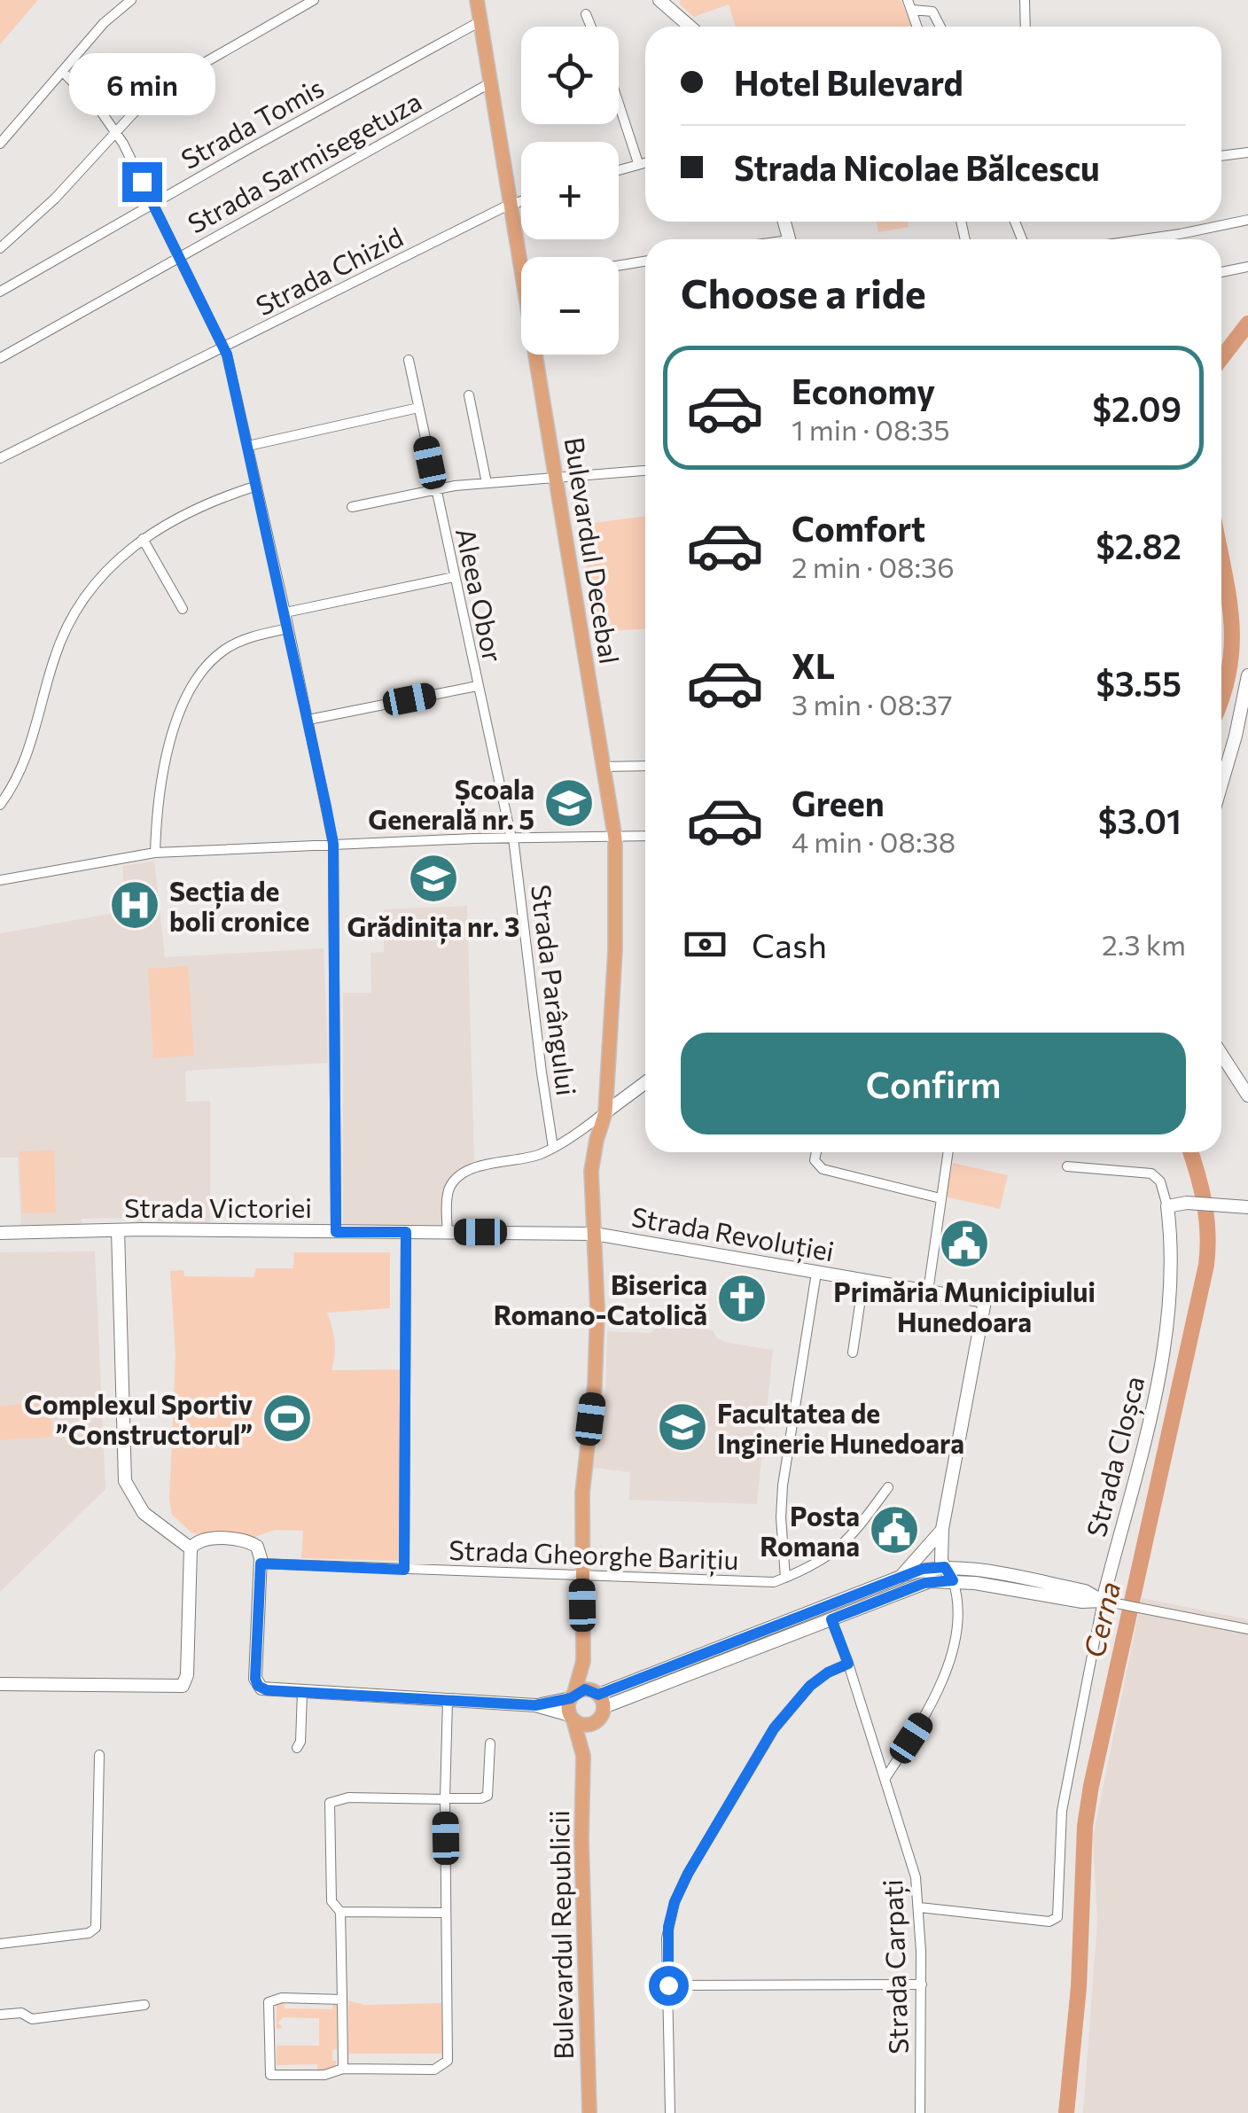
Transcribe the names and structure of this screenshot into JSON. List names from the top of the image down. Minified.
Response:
{"streets":{"main road":["Bulevardul Decebal","Bulevardul Republicii"],"street":["Strada Tomis","Strada Sarmisegetuza","Strada Chizid","Aleea Obor","Strada Parângului","Strada Victoriei","Strada Revoluției","Strada Cloșca","Strada Gheorghe Barițiu","Strada Carpați"]},"crossings":[["Strada Tomis","Bulevardul Decebal"],["Strada Sarmisegetuza","Bulevardul Decebal"],["Strada Chizid","Bulevardul Decebal"],["Bulevardul Decebal","Strada Victoriei"],["Bulevardul Decebal","Strada Revoluției"],["Bulevardul Decebal","Strada Gheorghe Barițiu"],["Bulevardul Decebal","Bulevardul Republicii"],["Aleea Obor","Strada Parângului"],["Strada Victoriei","Strada Revoluției"],["Strada Cloșca","Strada Carpați"]],"water":["Cerna"],"places":{"school or university":["Școala Generală nr. 5","Grădinița nr. 3","Facultatea de Inginerie Hunedoara"],"hospital":["Secția de boli cronice"],"public building":["Primăria Municipiului Hunedoara","Posta Romana"],"church":["Biserica Romano-Catolică"],"sports":["Complexul Sportiv ”Constructorul”"]},"page":{"map_buttons":["+","−"],"banner":["Hotel Bulevard","Strada Nicolae Bălcescu"],"bubble":"6 min","heading":"Choose a ride","list":[{"name":"Economy","note":"1 min · 08:35","value":"$2.09"},{"name":"Comfort","note":"2 min · 08:36","value":"$2.82"},{"name":"XL","note":"3 min · 08:37","value":"$3.55"},{"name":"Green","note":"4 min · 08:38","value":"$3.01"}],"pay":["Cash","2.3 km"],"buttons":"Confirm"}}
